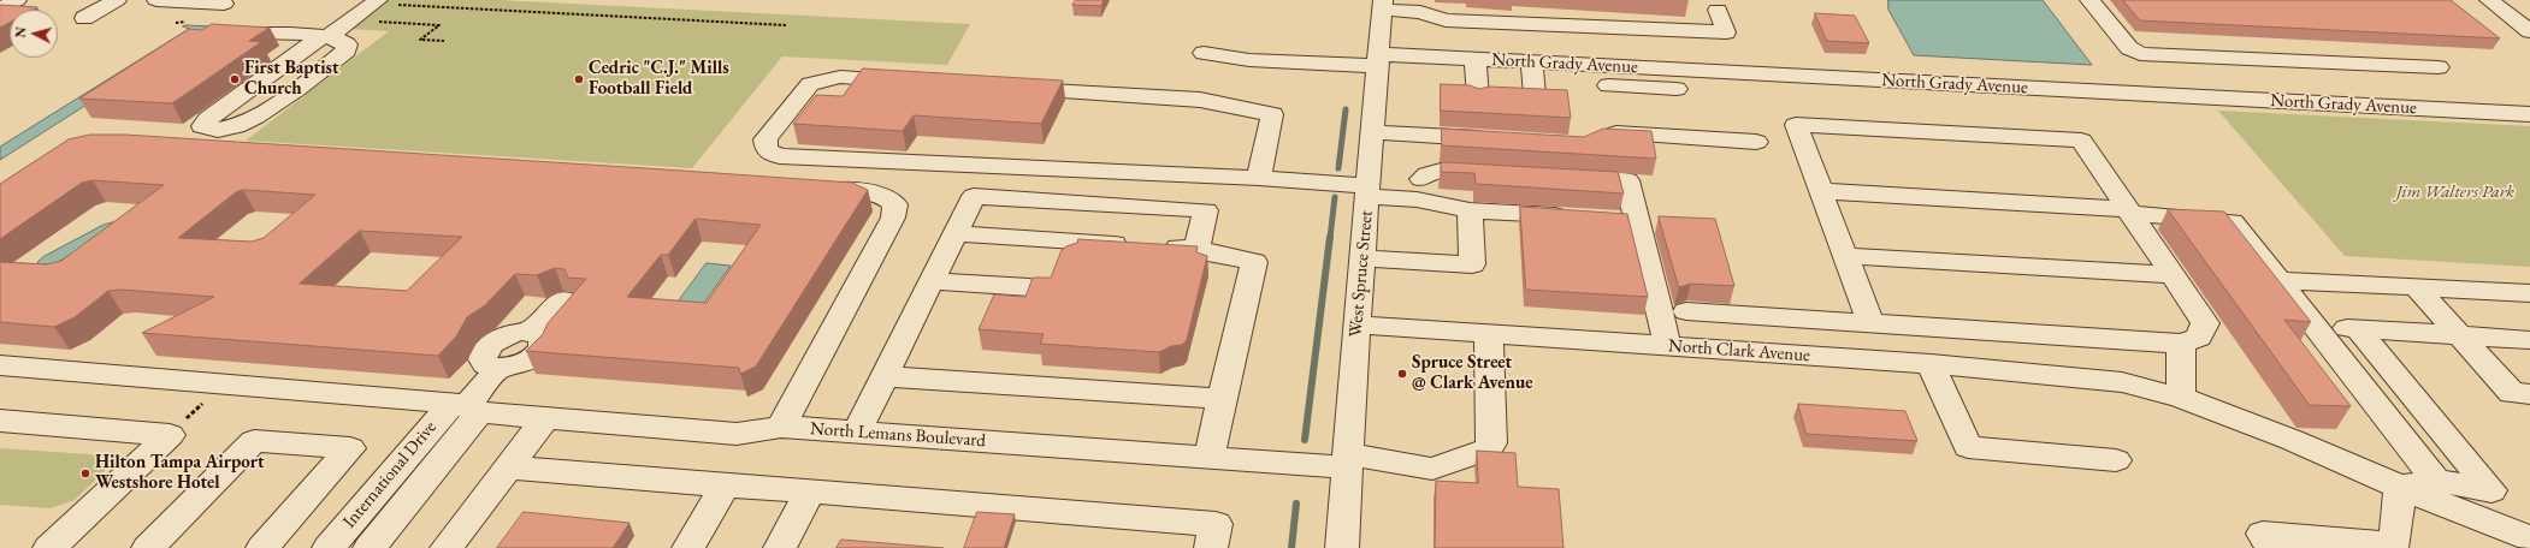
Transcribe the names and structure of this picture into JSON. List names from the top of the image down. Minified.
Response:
{"streets":{"street":["North Grady Avenue","West Spruce Street","North Clark Avenue","North Lemans Boulevard","International Drive"]},"crossings":[["North Grady Avenue","West Spruce Street"],["West Spruce Street","North Clark Avenue"],["West Spruce Street","North Lemans Boulevard"],["North Clark Avenue","North Lemans Boulevard"],["North Lemans Boulevard","International Drive"]],"parks":["Jim Walters Park"],"places":["First Baptist Church","Cedric \"C.J.\" Mills Football Field","Spruce Street @ Clark Avenue","Hilton Tampa Airport Westshore Hotel"],"north":"left"}
